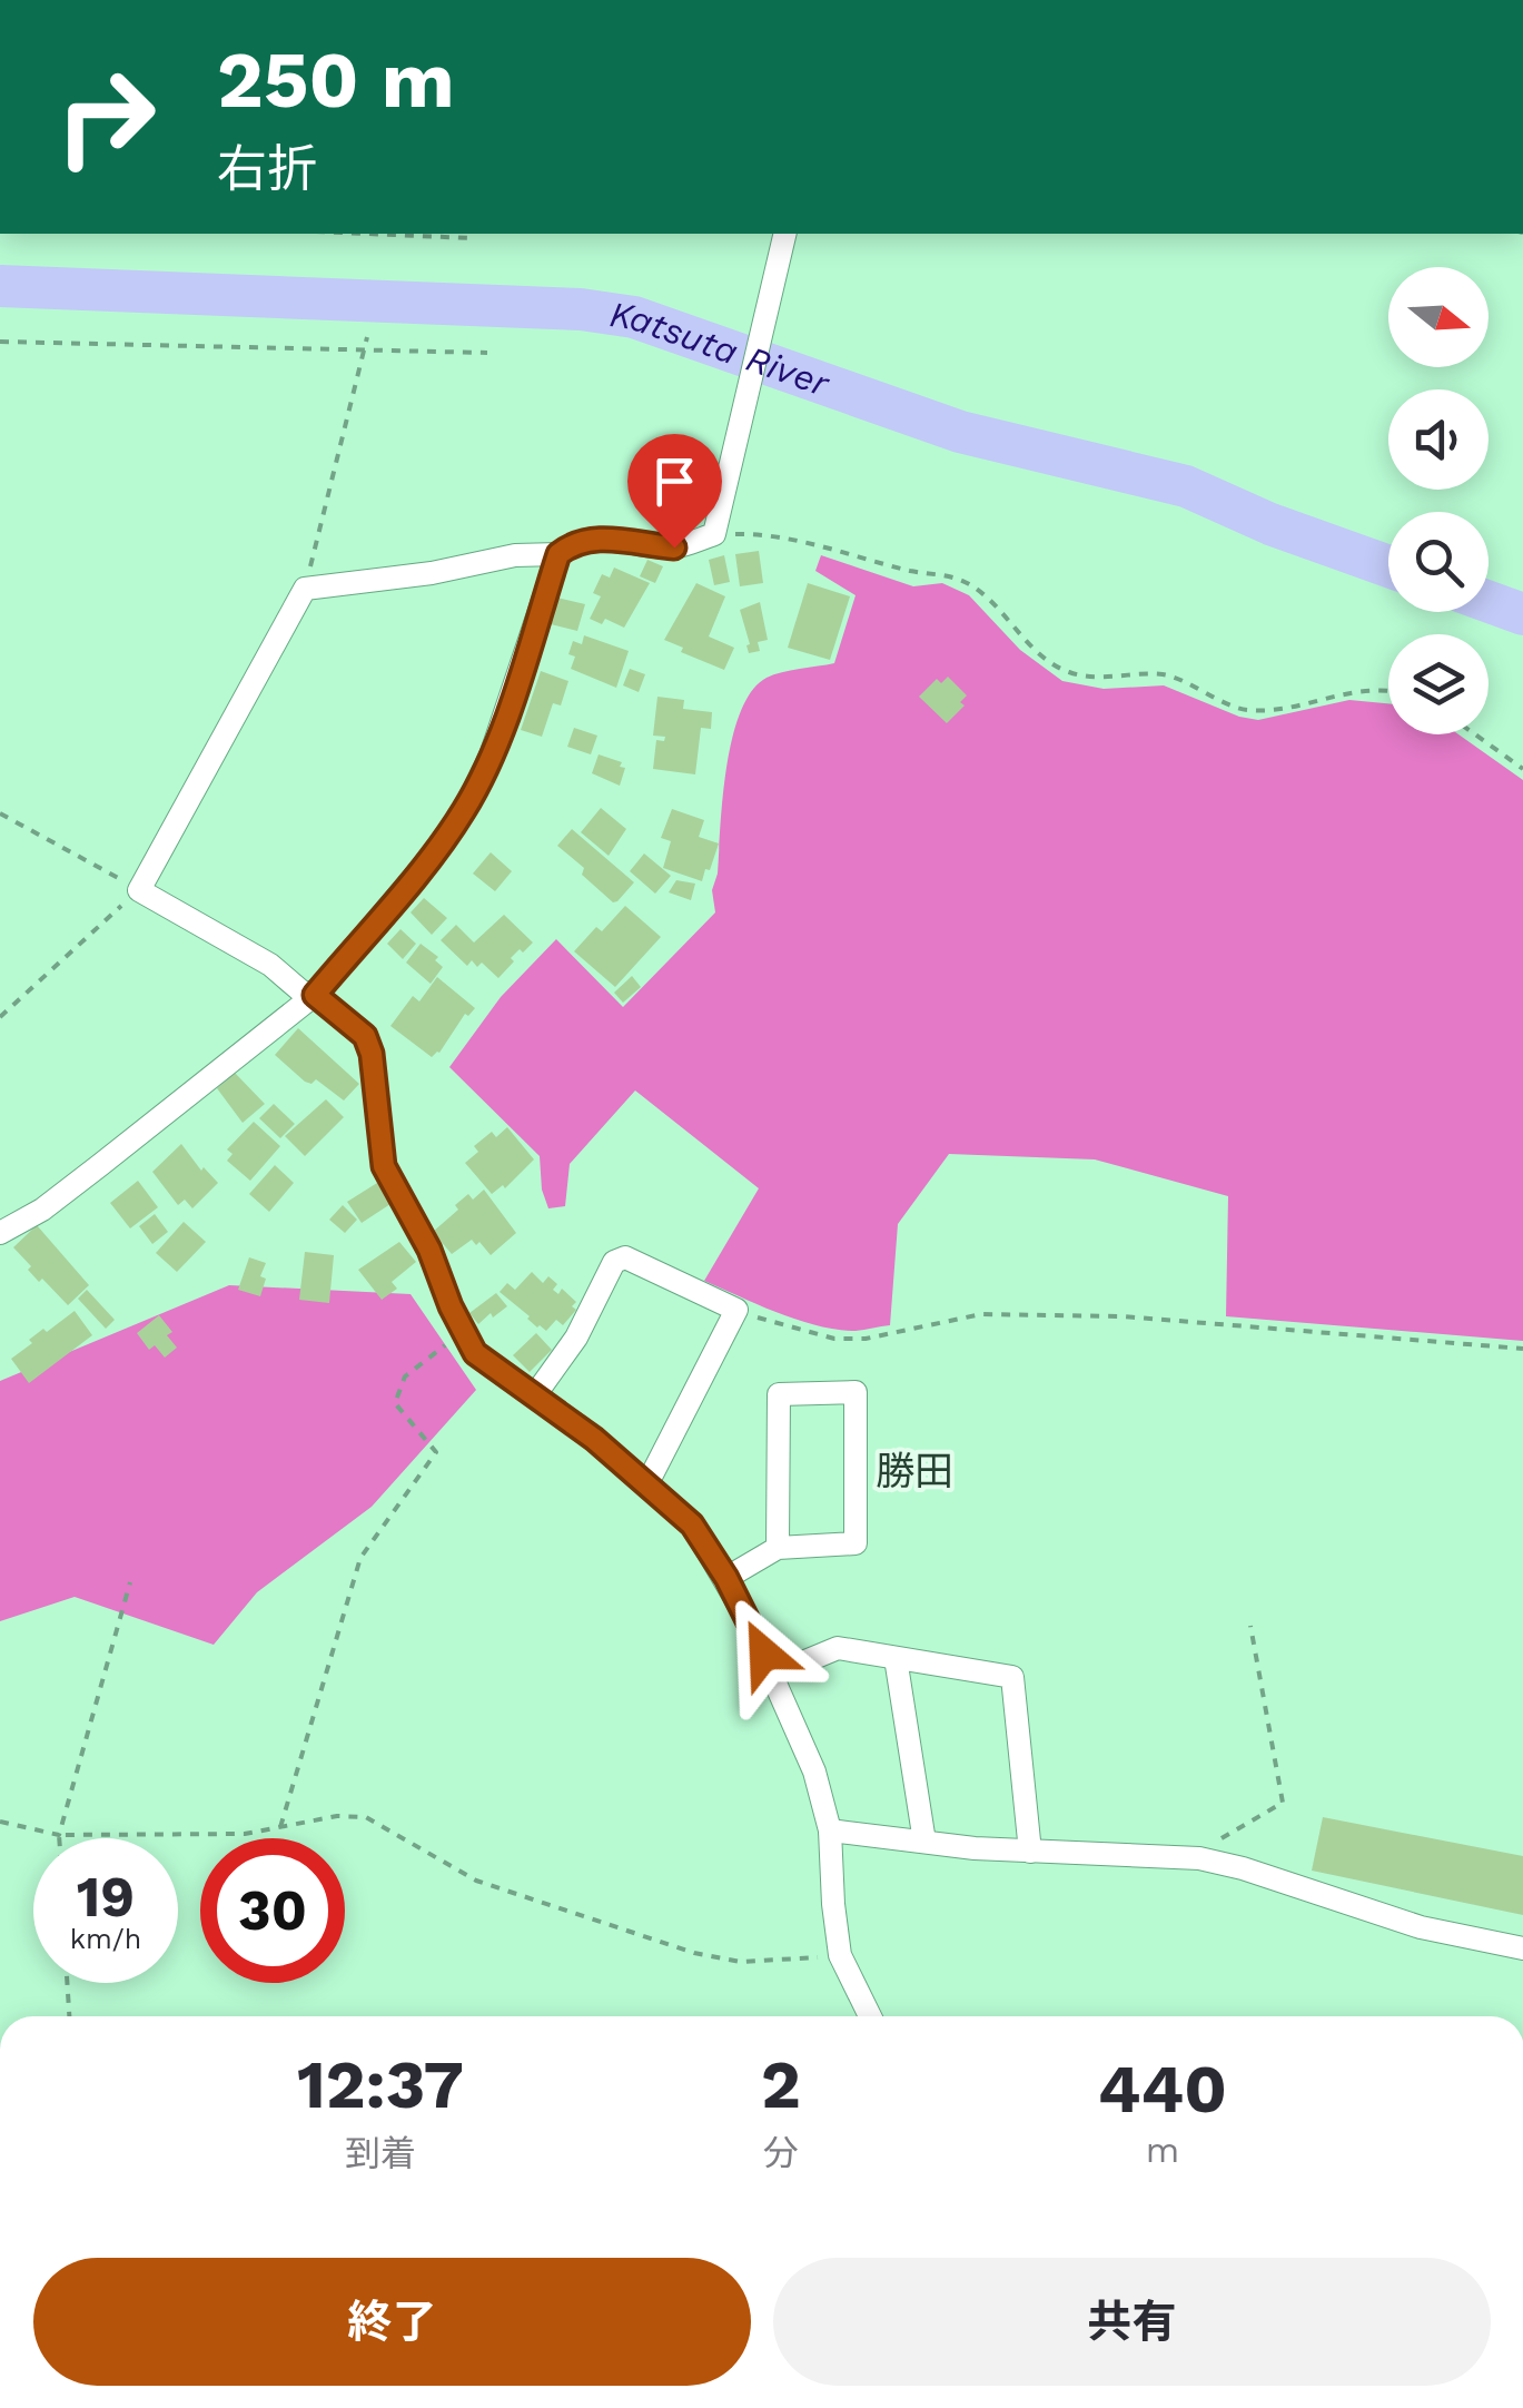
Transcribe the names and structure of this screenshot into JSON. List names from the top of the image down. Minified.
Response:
{"districts":["勝田"],"water":["Katsuta River"],"north":"right","page":{"turn":["250 m","右折"],"speed":"19 km/h","limit":"30","eta":["12:37","到着","2","分","440","m"],"buttons":["終了","共有"]}}
